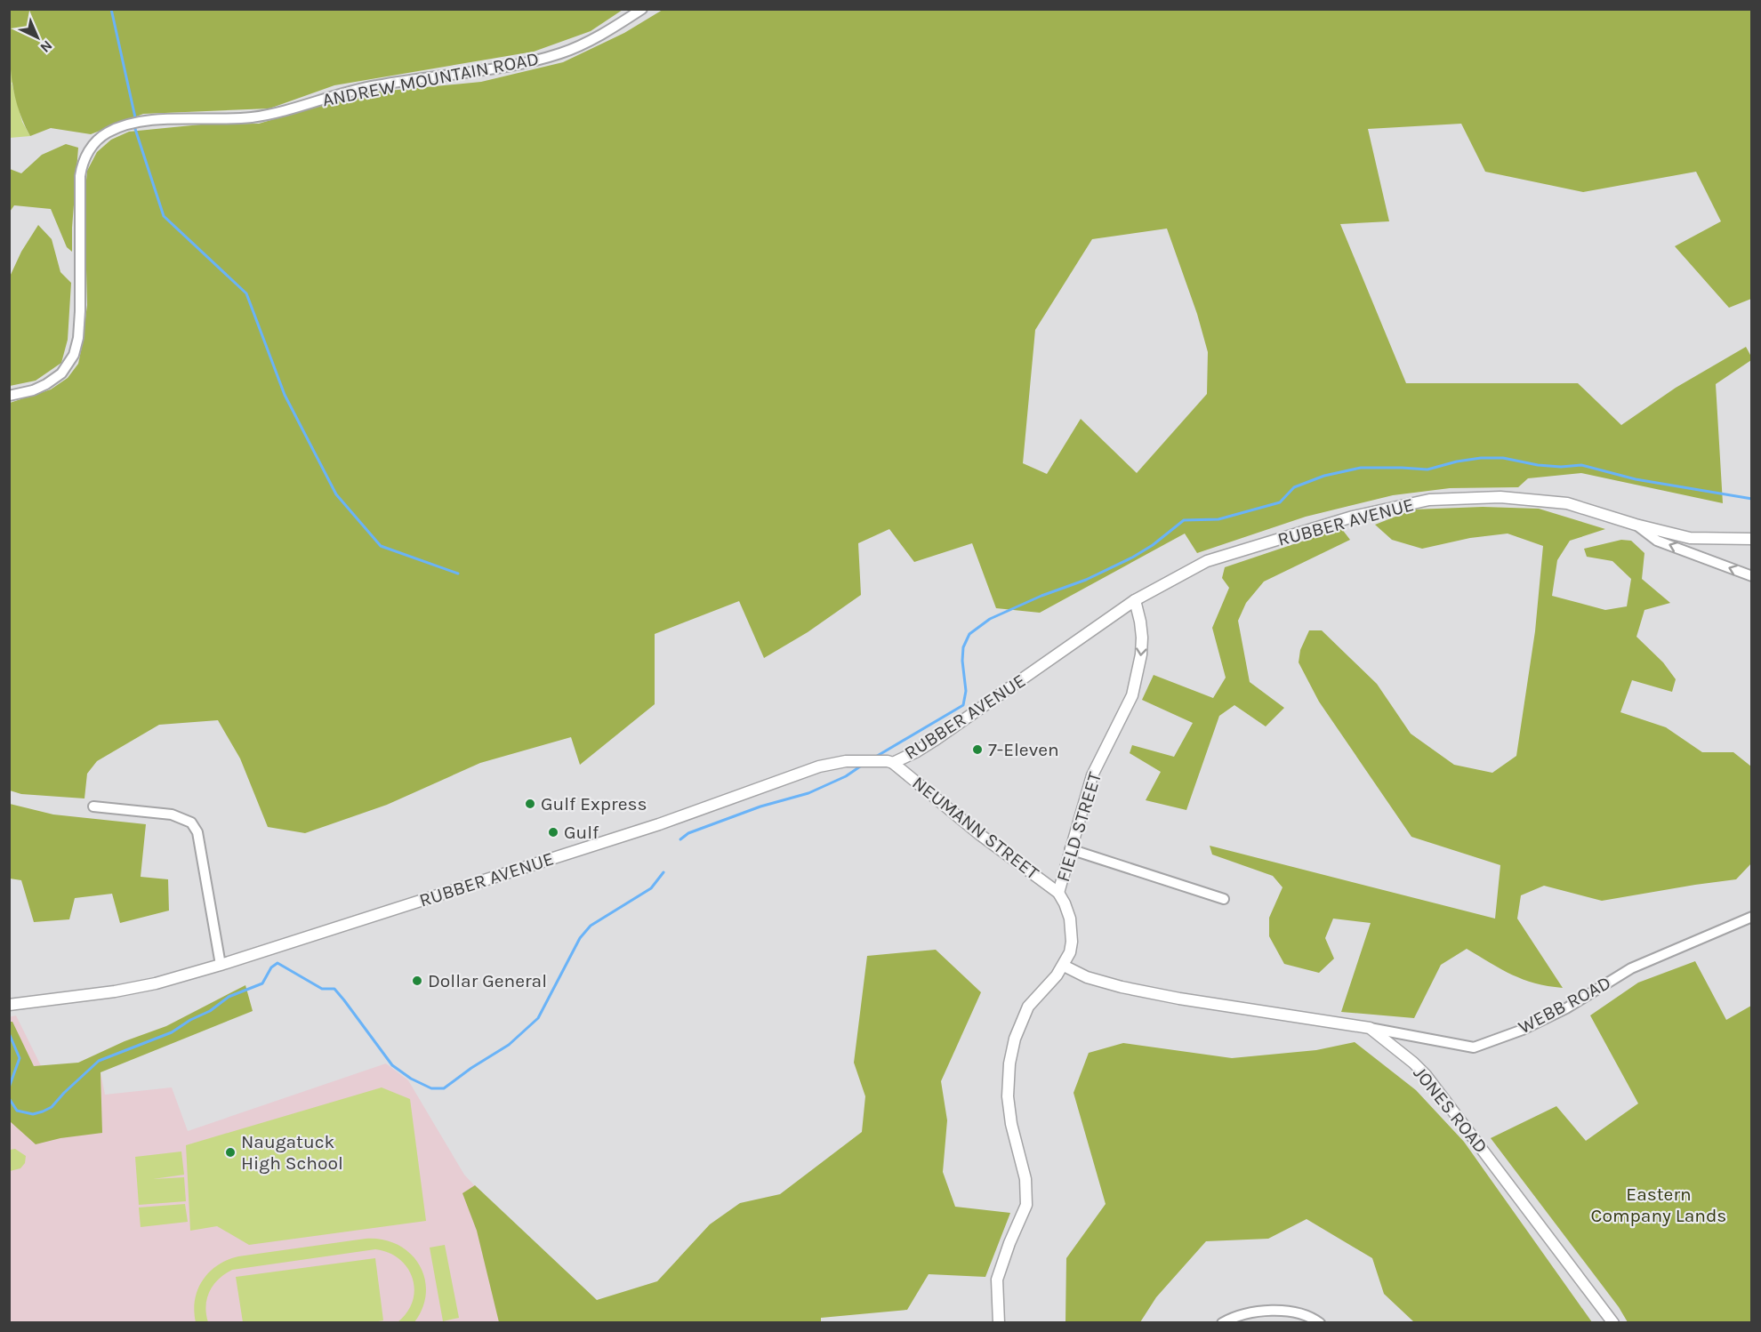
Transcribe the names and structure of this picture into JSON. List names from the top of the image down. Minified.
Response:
{"streets":{"street":["ANDREW MOUNTAIN ROAD","RUBBER AVENUE","FIELD STREET","NEUMANN STREET","WEBB ROAD","JONES ROAD"]},"crossings":[["RUBBER AVENUE","FIELD STREET"],["RUBBER AVENUE","NEUMANN STREET"],["FIELD STREET","NEUMANN STREET"],["FIELD STREET","JONES ROAD"],["WEBB ROAD","JONES ROAD"]],"parks":["Eastern Company Lands"],"places":["7-Eleven","Gulf Express","Gulf","Dollar General","Naugatuck High School"],"north":"bottom right"}
